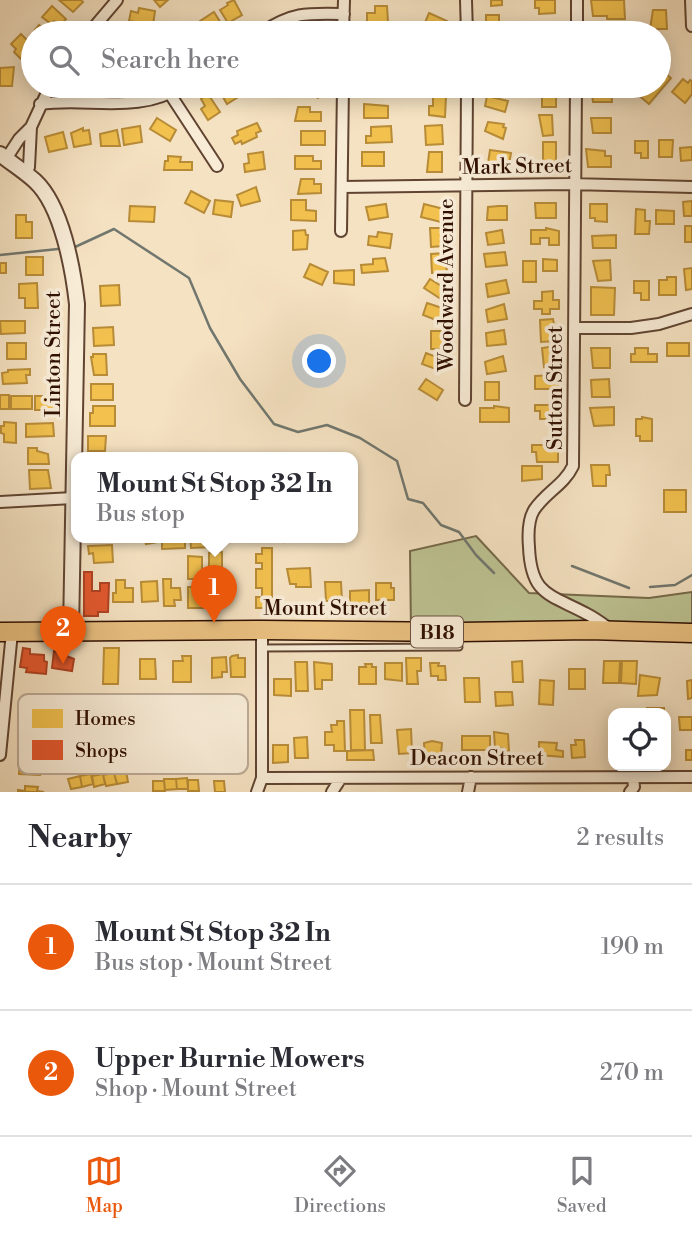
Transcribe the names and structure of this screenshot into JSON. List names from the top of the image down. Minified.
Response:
{"streets":{"highway":["Mount Street","B18"],"street":["Mark Street","Woodward Avenue","Linton Street","Sutton Street","Deacon Street"]},"crossings":[["Mark Street","Woodward Avenue"],["Mark Street","Sutton Street"],["Linton Street","Mount Street"],["Sutton Street","Mount Street"]],"legend":["Homes","Shops"],"page":{"search":"Search here","popup":["Mount St Stop 32 In","Bus stop"],"pins":["1","2"],"heading":["Nearby","2 results"],"list":[{"mark":"1","name":"Mount St Stop 32 In","note":"Bus stop · Mount Street","value":"190 m"},{"mark":"2","name":"Upper Burnie Mowers","note":"Shop · Mount Street","value":"270 m"}],"nav":["Map","Directions","Saved"]}}
